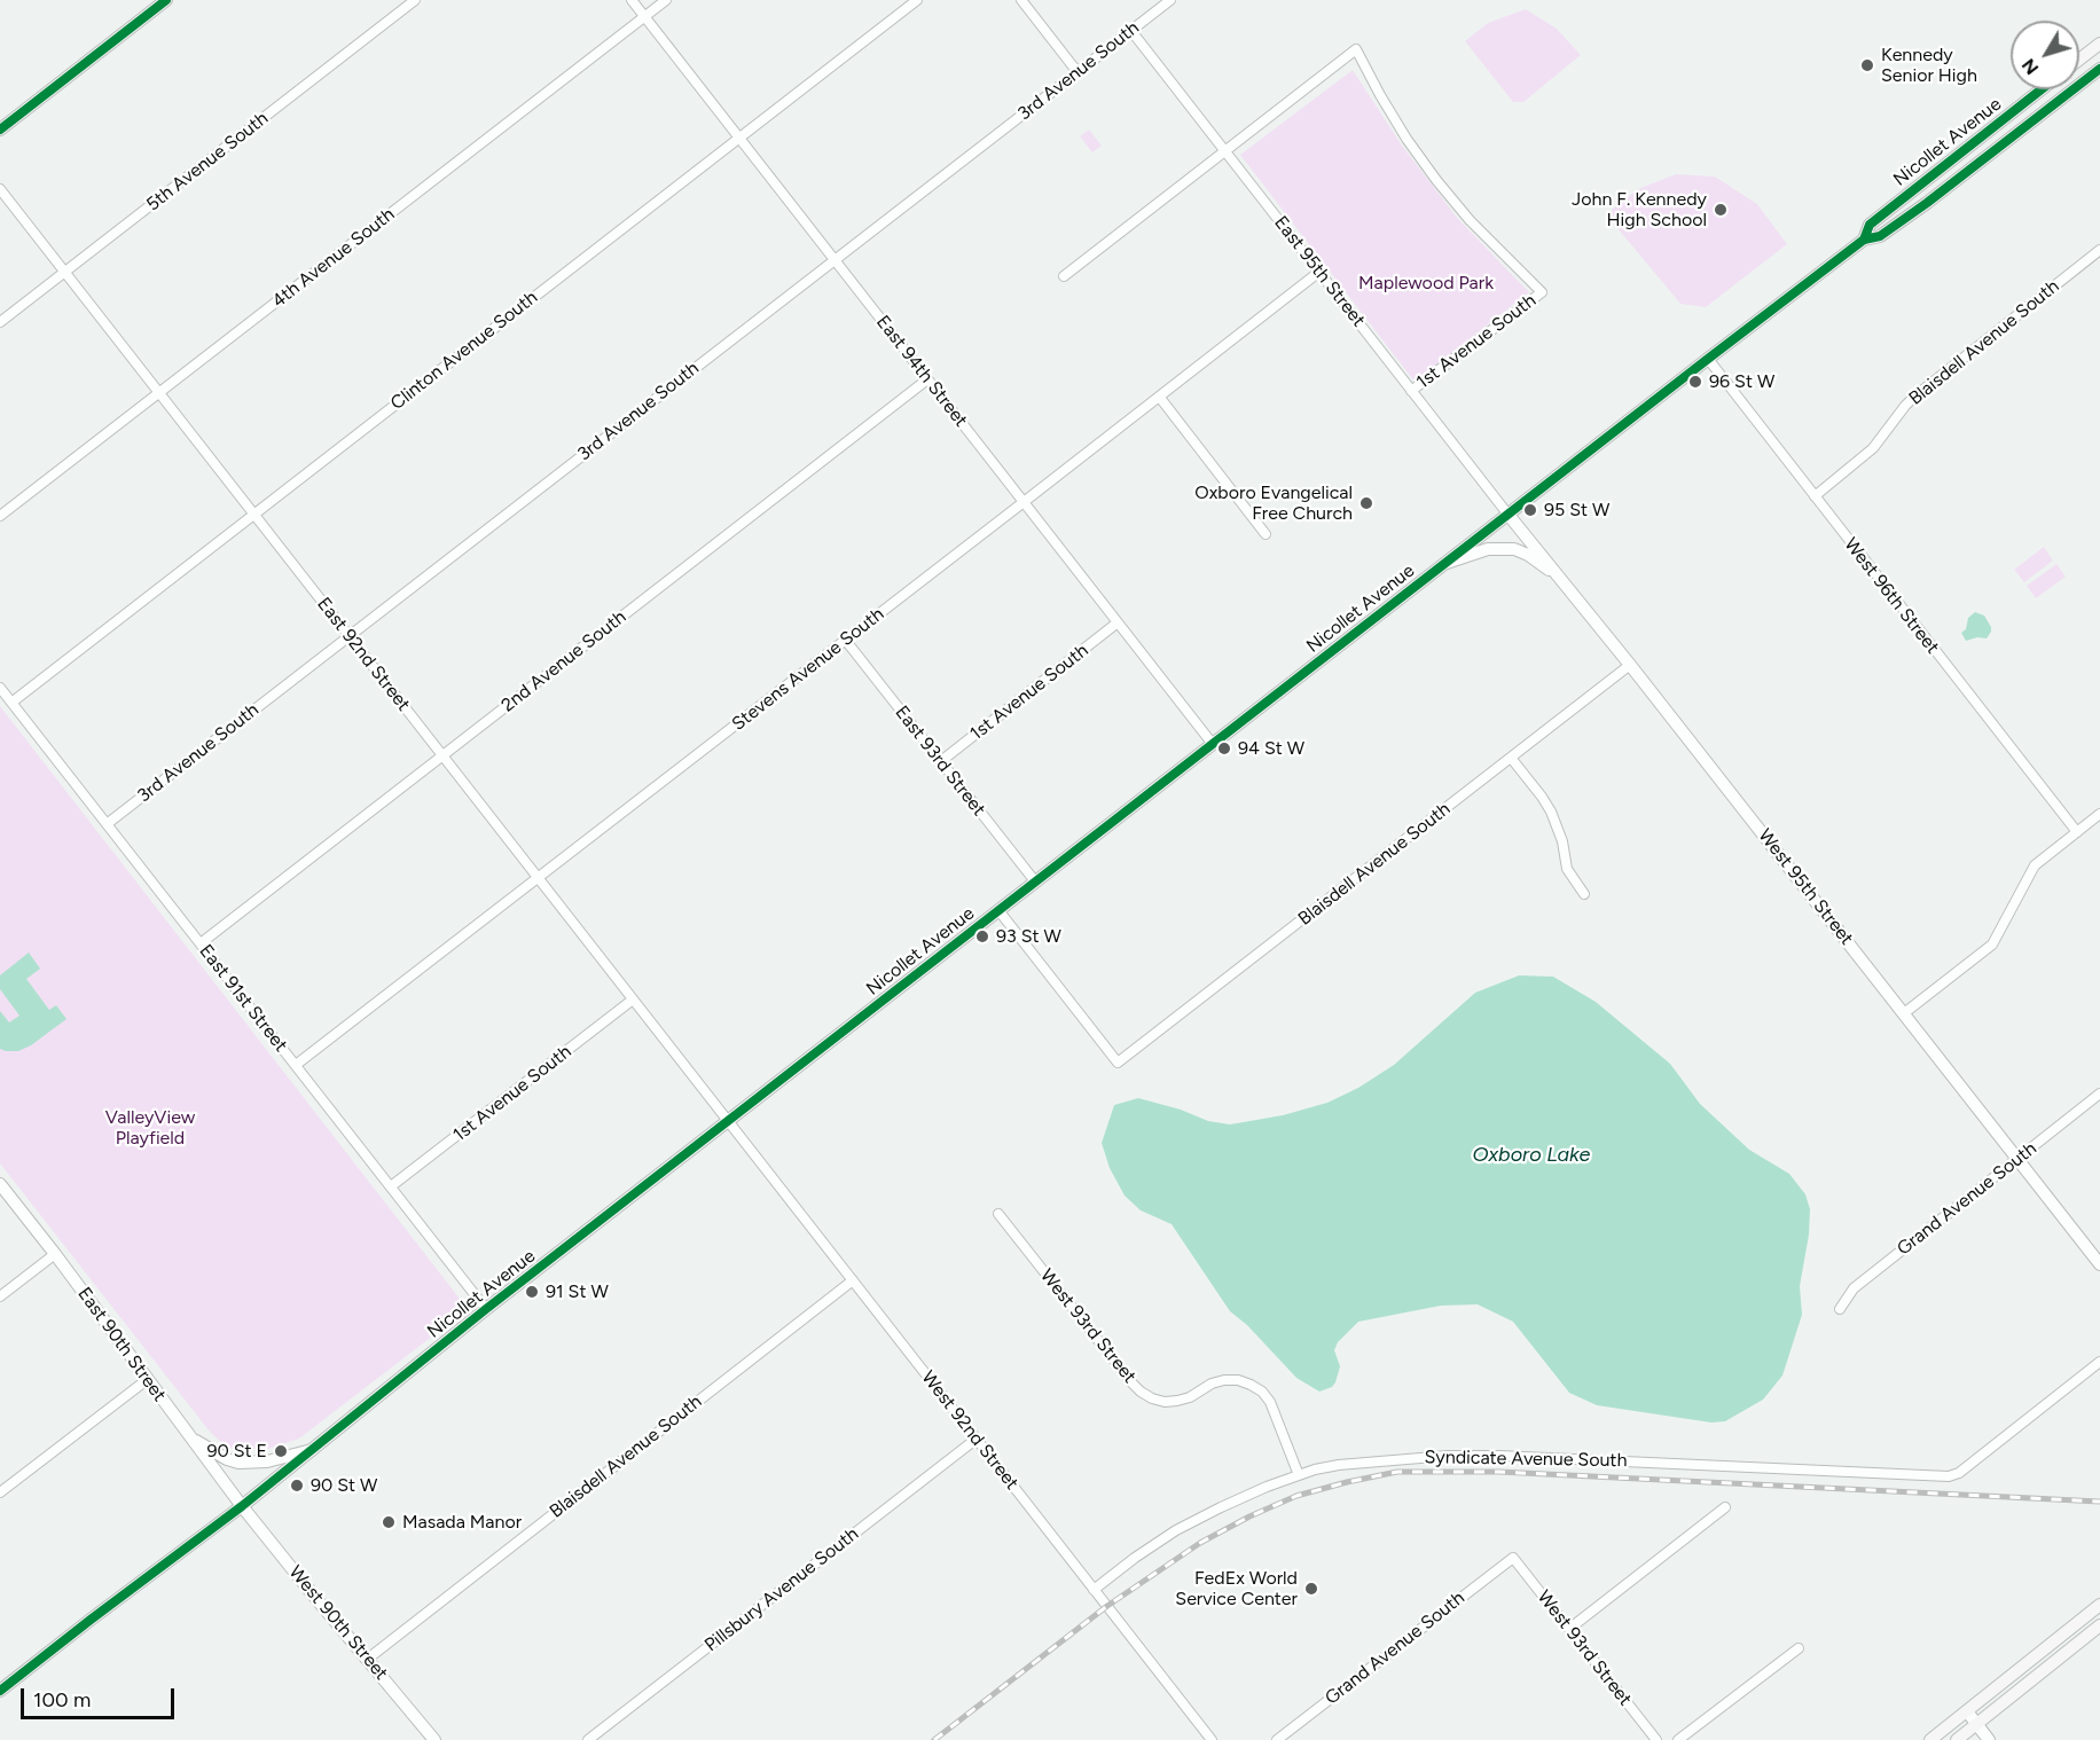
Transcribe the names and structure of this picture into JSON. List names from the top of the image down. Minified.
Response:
{"streets":{"main road":["Nicollet Avenue"],"street":["3rd Avenue South","5th Avenue South","4th Avenue South","East 95th Street","1st Avenue South","Blaisdell Avenue South","Clinton Avenue South","East 94th Street","West 96th Street","East 92nd Street","2nd Avenue South","Stevens Avenue South","East 93rd Street","West 95th Street","East 91st Street","Grand Avenue South","West 93rd Street","East 90th Street","West 92nd Street","Syndicate Avenue South","Pillsbury Avenue South","West 90th Street"]},"crossings":[["3rd Avenue South","East 95th Street"],["3rd Avenue South","East 94th Street"],["3rd Avenue South","East 92nd Street"],["3rd Avenue South","East 91st Street"],["Nicollet Avenue","East 95th Street"],["Nicollet Avenue","Blaisdell Avenue South"],["Nicollet Avenue","East 94th Street"],["Nicollet Avenue","West 96th Street"],["Nicollet Avenue","East 92nd Street"],["Nicollet Avenue","East 93rd Street"],["Nicollet Avenue","West 95th Street"],["Nicollet Avenue","East 91st Street"],["Nicollet Avenue","East 90th Street"],["Nicollet Avenue","West 92nd Street"],["Nicollet Avenue","West 90th Street"],["5th Avenue South","East 92nd Street"],["4th Avenue South","East 94th Street"],["4th Avenue South","East 92nd Street"],["East 95th Street","1st Avenue South"],["East 95th Street","Stevens Avenue South"],["East 95th Street","West 95th Street"],["1st Avenue South","East 94th Street"],["1st Avenue South","East 92nd Street"],["1st Avenue South","East 93rd Street"],["1st Avenue South","East 91st Street"],["Blaisdell Avenue South","West 96th Street"],["Blaisdell Avenue South","West 95th Street"],["Blaisdell Avenue South","West 92nd Street"],["Blaisdell Avenue South","West 90th Street"],["Clinton Avenue South","East 94th Street"],["Clinton Avenue South","East 92nd Street"],["Clinton Avenue South","East 91st Street"],["East 94th Street","2nd Avenue South"],["East 94th Street","Stevens Avenue South"],["East 92nd Street","2nd Avenue South"],["East 92nd Street","Stevens Avenue South"],["East 92nd Street","West 92nd Street"],["2nd Avenue South","East 91st Street"],["Stevens Avenue South","East 93rd Street"],["Stevens Avenue South","East 91st Street"],["West 95th Street","Grand Avenue South"],["Grand Avenue South","West 93rd Street"],["West 93rd Street","Syndicate Avenue South"],["East 90th Street","West 90th Street"],["West 92nd Street","Syndicate Avenue South"],["West 92nd Street","Pillsbury Avenue South"]],"water":["Oxboro Lake"],"parks":["Maplewood Park","ValleyView Playfield"],"places":["Kennedy Senior High","John F. Kennedy High School","96 St W","Oxboro Evangelical Free Church","95 St W","94 St W","93 St W","91 St W","90 St E","90 St W","Masada Manor","FedEx World Service Center"],"scale_bar":"100 m","north":"bottom left"}
